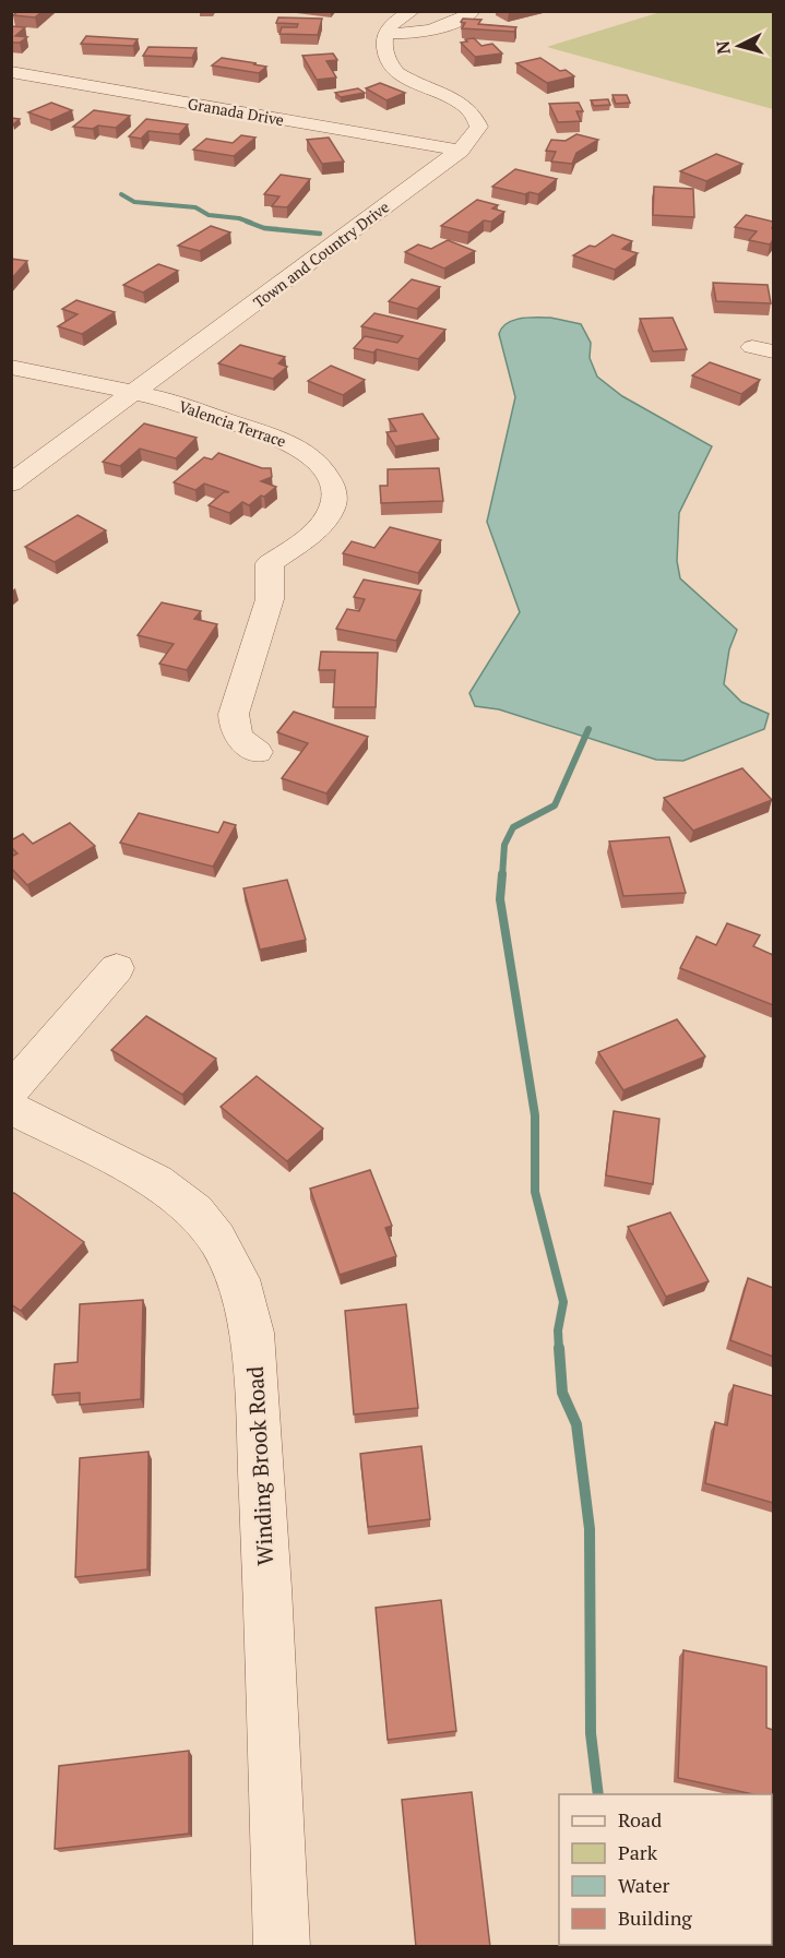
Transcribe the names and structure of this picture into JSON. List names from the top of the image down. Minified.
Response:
{"streets":{"street":["Granada Drive","Town and Country Drive","Valencia Terrace","Winding Brook Road"]},"crossings":[["Granada Drive","Town and Country Drive"],["Town and Country Drive","Valencia Terrace"]],"legend":["Road","Park","Water","Building"],"north":"left"}
